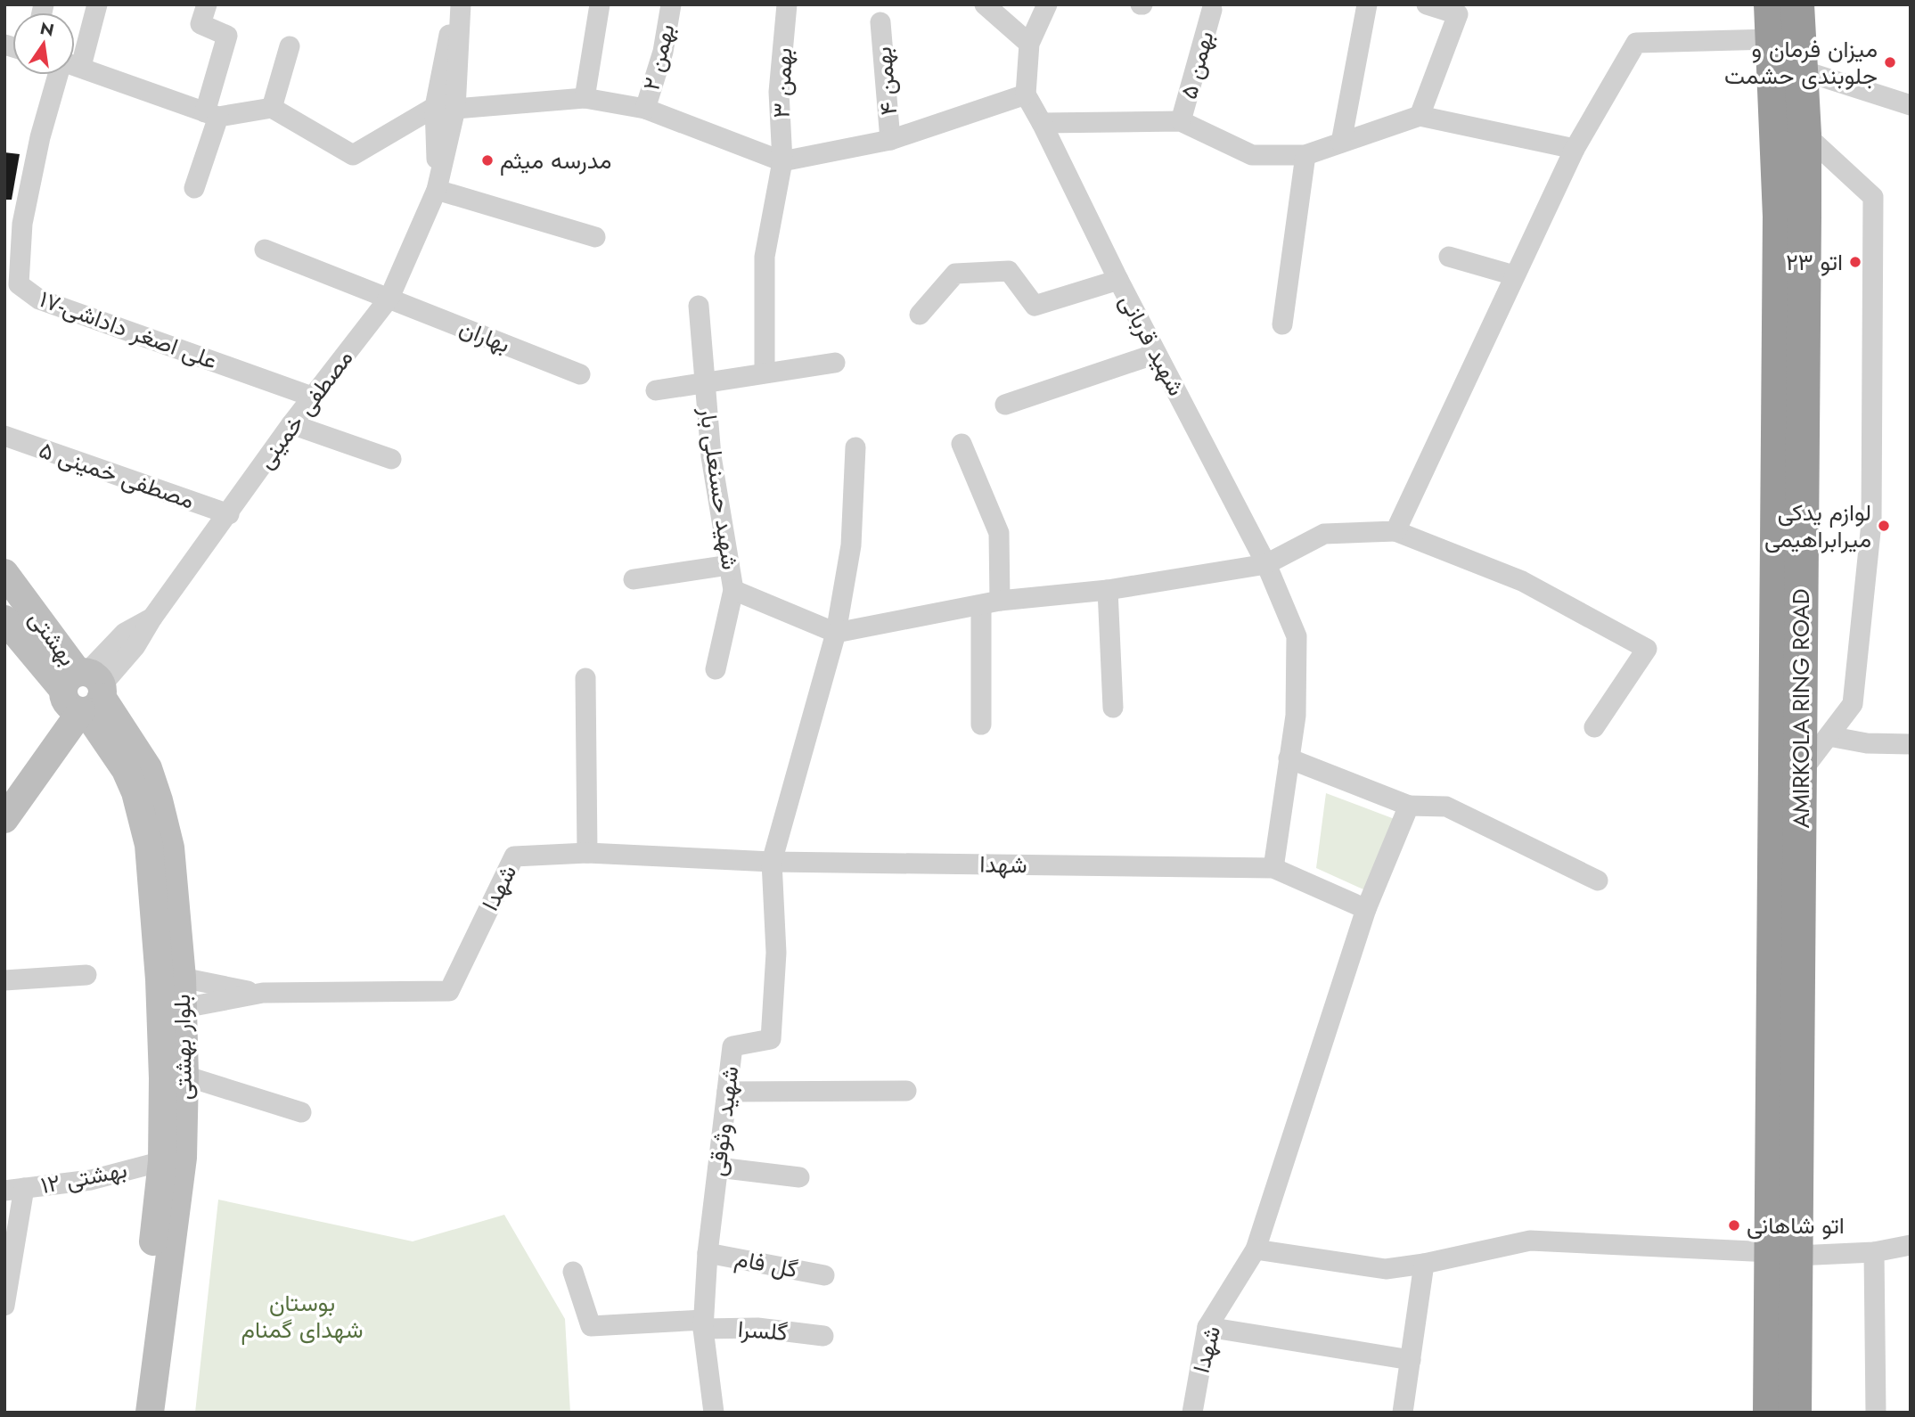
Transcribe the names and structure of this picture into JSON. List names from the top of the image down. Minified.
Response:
{"streets":{"highway":["AMIRKOLA RING ROAD"],"main road":["مصطفی خمینی","بهشتی","بلوار بهشتی"],"street":["بهمن ۲","بهمن ۵","بهمن ۴","بهمن ۳","علی اصغر داداشی-۱۷","بهاران","شهید قربانی","مصطفی خمینی ۵","شهید حسنعلی بار","شهدا","شهید وثوقی","بهشتی ۱۲","گل فام","گلسرا"]},"crossings":[["علی اصغر داداشی-۱۷","مصطفی خمینی"],["بهاران","مصطفی خمینی"],["شهید قربانی","شهدا"],["مصطفی خمینی","مصطفی خمینی ۵"],["مصطفی خمینی","بهشتی"],["مصطفی خمینی","بلوار بهشتی"],["بهشتی","بلوار بهشتی"],["شهدا","بلوار بهشتی"],["شهدا","شهید وثوقی"],["بلوار بهشتی","بهشتی ۱۲"],["شهید وثوقی","گل فام"],["شهید وثوقی","گلسرا"]],"parks":["بوستان شهدای گمنام"],"places":["میزان فرمان و جلوبندی حشمت","مدرسه میثم","اتو ۲۳","لوازم یدکی میرابراهیمی","اتو شاهانی"],"north":"top"}
